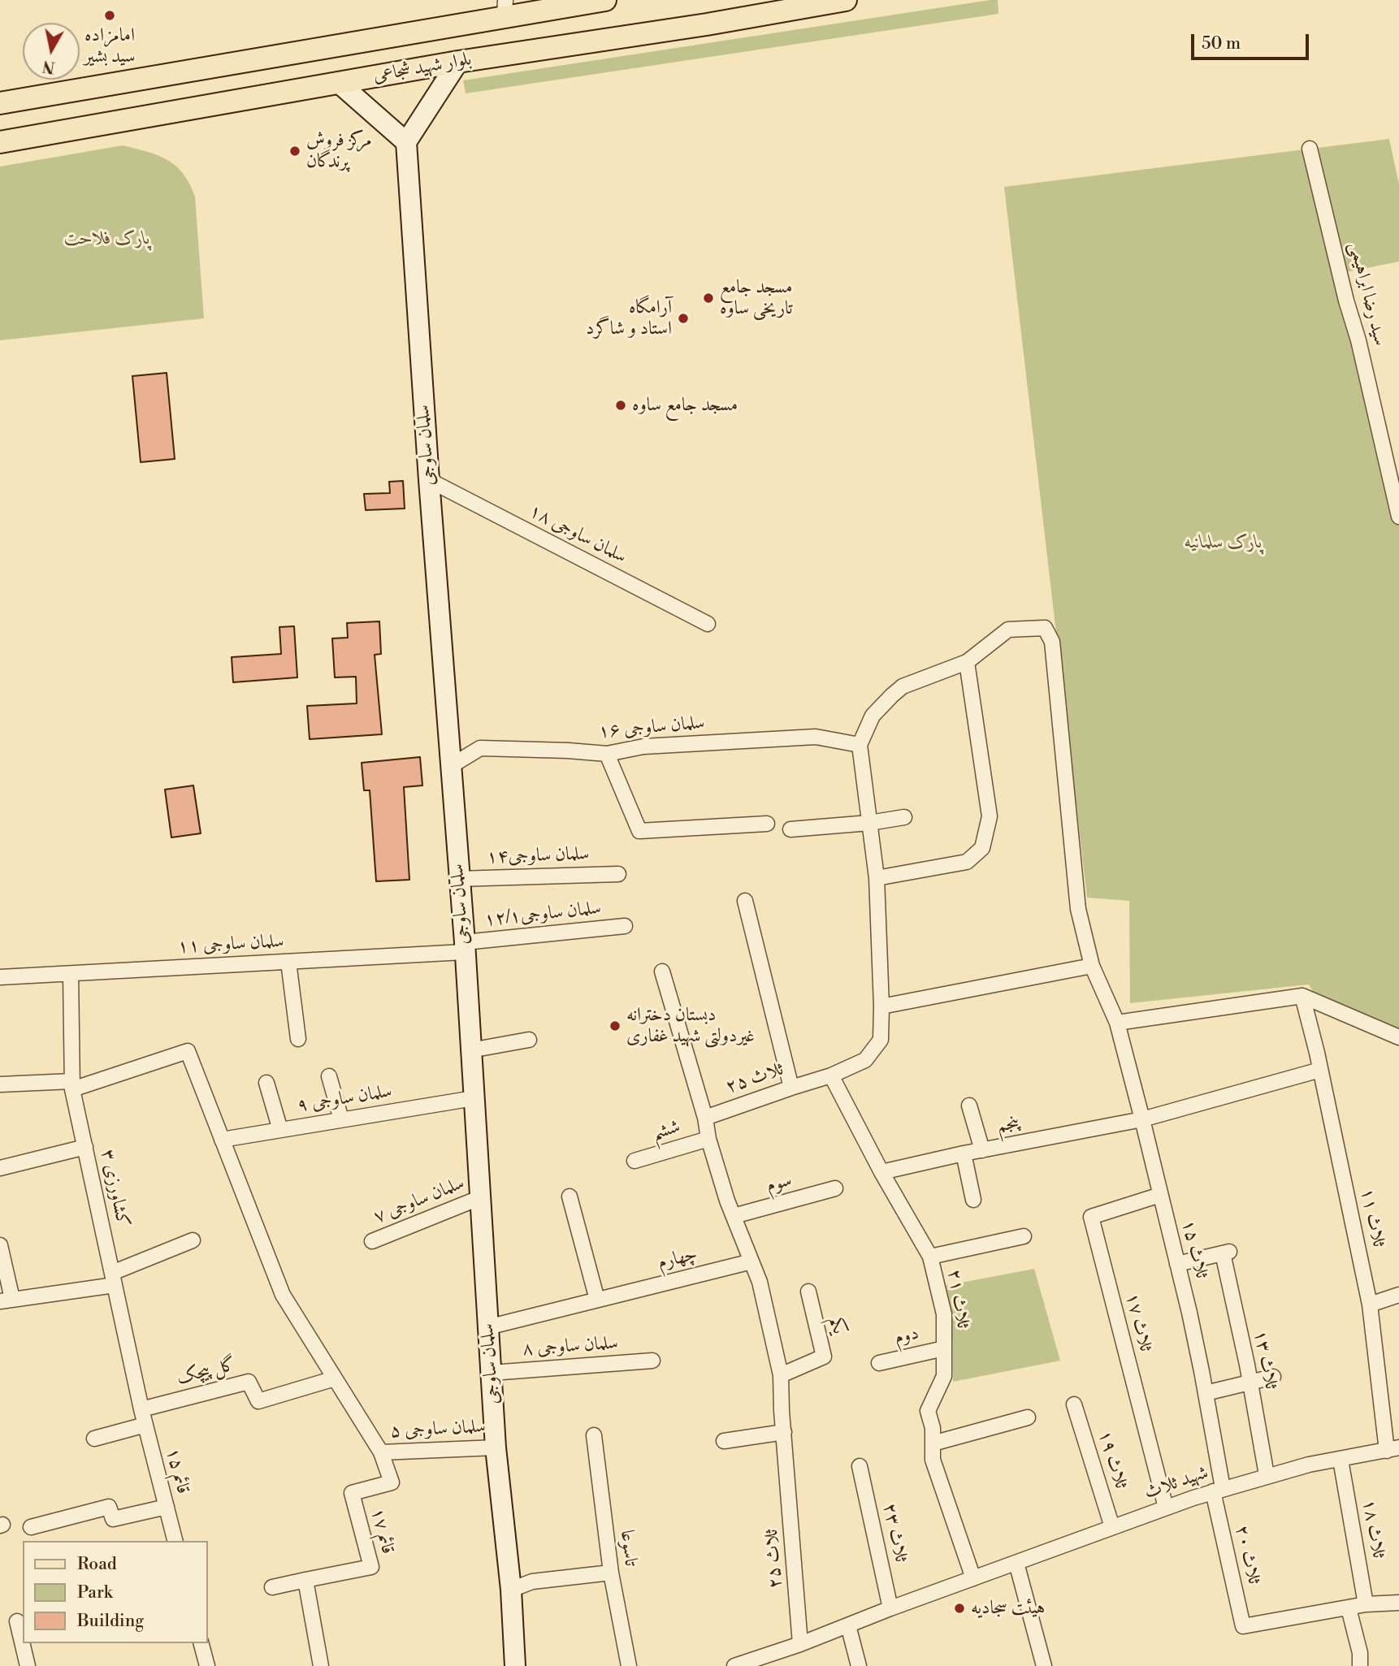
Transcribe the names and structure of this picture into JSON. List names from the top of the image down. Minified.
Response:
{"streets":{"main road":["بلوار شهید شجاعی"],"street":["سید رضا ابراهیمی","سلمان ساوجی","سلمان ساوجی ۱۸","سلمان ساوجی ۱۶","سلمان ساوجی۱۴","سلمان ساوجی۱۲/۱","سلمان ساوجی ۱۱","ثلاث ۲۵","سلمان ساوجی ۹","پنجم","ششم","سوم","کشاورزی ۳","سلمان ساوجی ۷","ثلاث ۱۱","ثلاث ۱۵","چهارم","ثلاث ۲۱","ثلاث ۱۷","یکم","دوم","سلمان ساوجی ۸","ثلاث ۱۳","گل پیچک","سلمان ساوجی ۵","ثلاث ۱۹","قائم ۱۵","شهید ثلاث","ثلاث ۱۸","قائم ۱۷","ثلاث ۲۳","تاسوعا","ثلاث ۲۰"]},"crossings":[["سلمان ساوجی","سلمان ساوجی ۱۸"],["سلمان ساوجی","سلمان ساوجی ۱۶"],["سلمان ساوجی","سلمان ساوجی۱۴"],["سلمان ساوجی","سلمان ساوجی۱۲/۱"],["سلمان ساوجی","سلمان ساوجی ۱۱"],["سلمان ساوجی","سلمان ساوجی ۹"],["سلمان ساوجی","سلمان ساوجی ۷"],["سلمان ساوجی","چهارم"],["سلمان ساوجی","سلمان ساوجی ۸"],["سلمان ساوجی","سلمان ساوجی ۵"],["سلمان ساوجی ۱۶","ثلاث ۲۵"],["سلمان ساوجی۱۲/۱","سلمان ساوجی ۱۱"],["سلمان ساوجی ۱۱","کشاورزی ۳"],["ثلاث ۲۵","ششم"],["ثلاث ۲۵","سوم"],["ثلاث ۲۵","چهارم"],["ثلاث ۲۵","ثلاث ۲۱"],["ثلاث ۲۵","یکم"],["ثلاث ۲۵","شهید ثلاث"],["پنجم","ثلاث ۱۱"],["پنجم","ثلاث ۱۵"],["پنجم","ثلاث ۲۱"],["کشاورزی ۳","گل پیچک"],["کشاورزی ۳","قائم ۱۵"],["ثلاث ۱۱","شهید ثلاث"],["ثلاث ۱۵","ثلاث ۱۷"],["ثلاث ۱۵","ثلاث ۱۳"],["ثلاث ۱۵","شهید ثلاث"],["ثلاث ۱۵","ثلاث ۲۰"],["ثلاث ۲۱","دوم"],["ثلاث ۲۱","شهید ثلاث"],["ثلاث ۱۷","شهید ثلاث"],["ثلاث ۱۳","شهید ثلاث"],["گل پیچک","قائم ۱۵"],["سلمان ساوجی ۵","قائم ۱۷"],["ثلاث ۱۹","شهید ثلاث"],["شهید ثلاث","ثلاث ۱۸"],["شهید ثلاث","ثلاث ۲۳"],["شهید ثلاث","ثلاث ۲۰"]],"parks":["پارک فلاحت","پارک سلمانیه"],"places":["امامزاده سید بشیر","مرکز فروش پرندگان","مسجد جامع تاریخی ساوه","آرامگاه استاد و شاگرد","مسجد جامع ساوه","دبستان دخترانه غیردولتی شهید غفاری","هیئت سجادیه"],"legend":["Road","Park","Building"],"scale_bar":"50 m","north":"bottom"}
